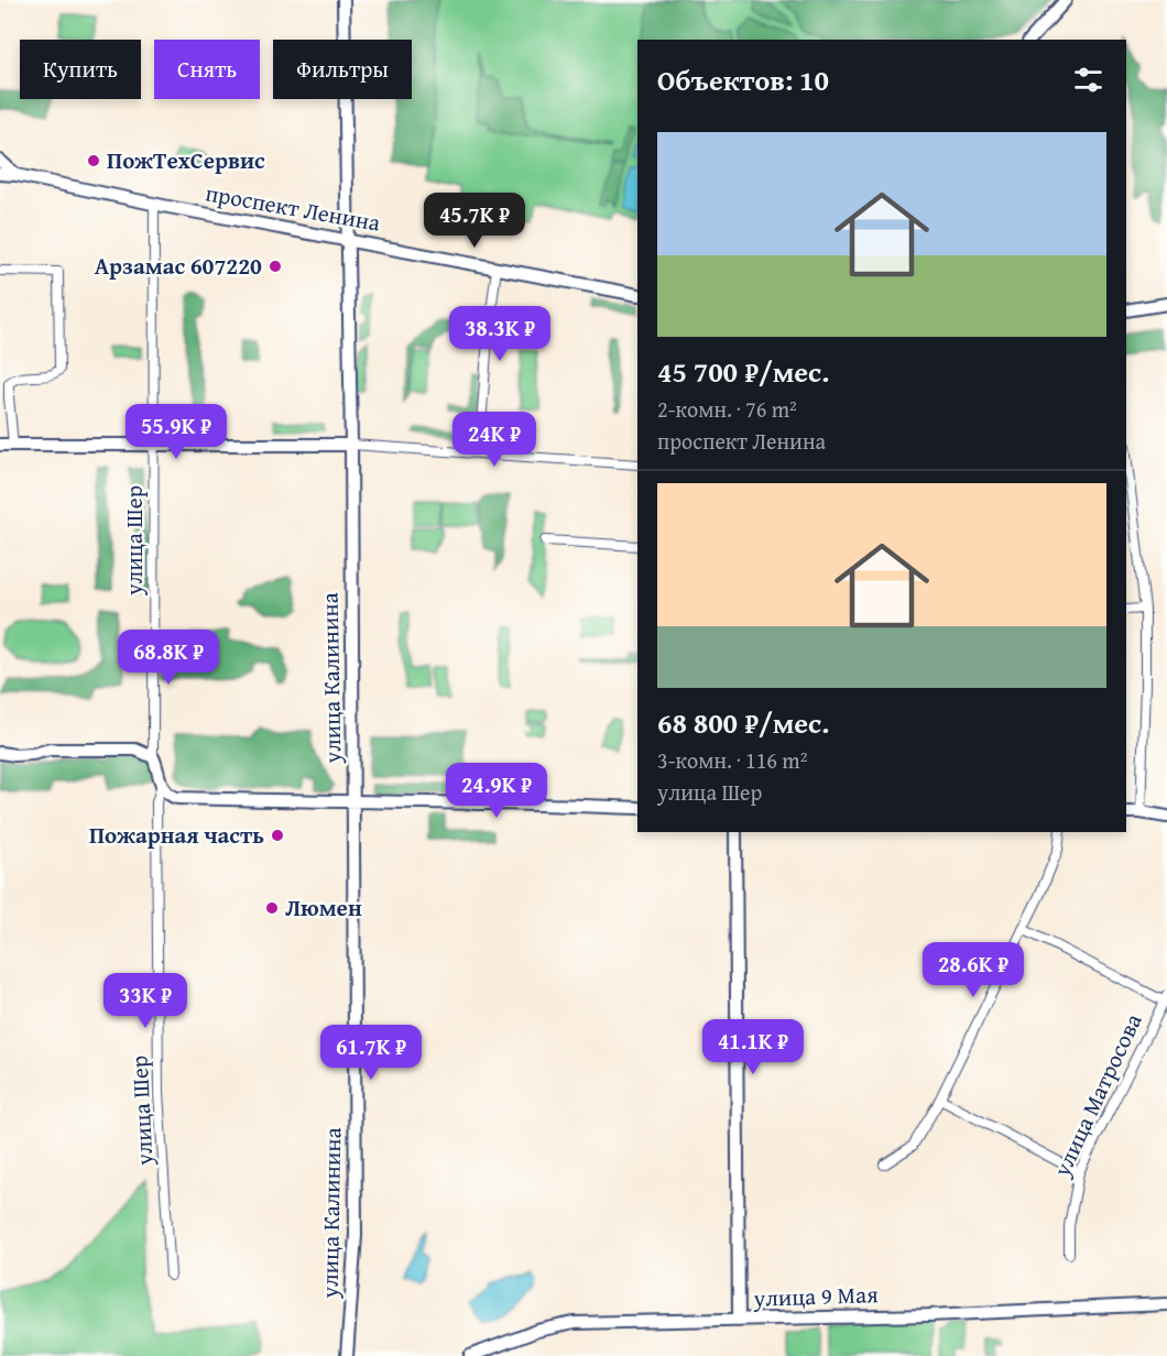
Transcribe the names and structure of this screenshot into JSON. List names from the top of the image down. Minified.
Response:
{"streets":{"street":["проспект Ленина","улица Шер","улица Калинина","улица Матросова","улица 9 Мая"]},"crossings":[["проспект Ленина","улица Шер"],["проспект Ленина","улица Калинина"]],"places":["ПожТехСервис","Арзамас 607220","Пожарная часть","Люмен"],"page":{"chip":["Купить","Снять","Фильтры"],"heading":"Объектов: 10","list":[{"name":"45 700 ₽/мес.","note":"2-комн. · 76 m² · проспект Ленина"},{"name":"68 800 ₽/мес.","note":"3-комн. · 116 m² · улица Шер"}],"price":["45.7K ₽","38.3K ₽","55.9K ₽","24K ₽","68.8K ₽","24.9K ₽","28.6K ₽","33K ₽","41.1K ₽","61.7K ₽"]}}
